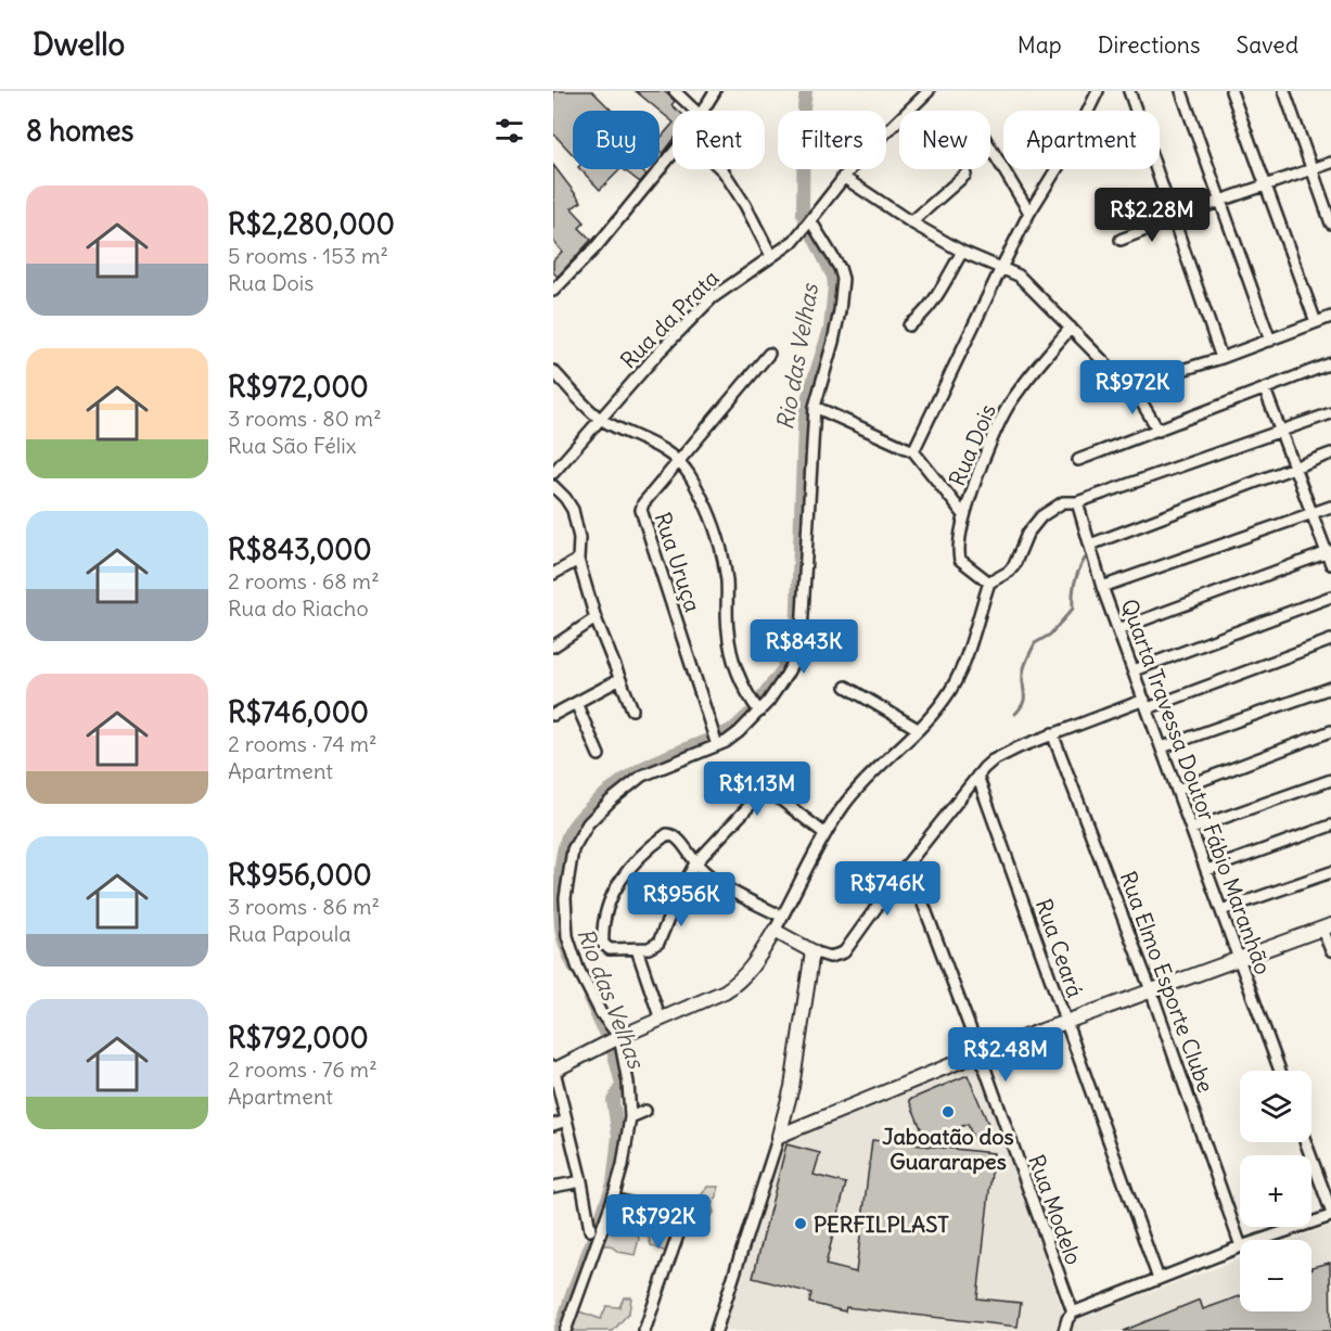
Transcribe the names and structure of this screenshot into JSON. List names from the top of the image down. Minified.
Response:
{"streets":{"street":["Rua da Prata","Rua Dois","Rua Uruça","Quarta Travessa Doutor Fábio Maranhão","Rua Ceará","Rua Elmo Esporte Clube","Rua Modelo"]},"water":["Rio das Velhas"],"places":["Jaboatão dos Guararapes","PERFILPLAST"],"page":{"header":"Dwello","nav":["Map","Directions","Saved"],"heading":"8 homes","chip":["Buy","Rent","Filters","New","Apartment"],"list":[{"name":"R$2,280,000","note":"5 rooms · 153 m² · Rua Dois"},{"name":"R$972,000","note":"3 rooms · 80 m² · Rua São Félix"},{"name":"R$843,000","note":"2 rooms · 68 m² · Rua do Riacho"},{"name":"R$746,000","note":"2 rooms · 74 m² · Apartment"},{"name":"R$956,000","note":"3 rooms · 86 m² · Rua Papoula"},{"name":"R$792,000","note":"2 rooms · 76 m² · Apartment"}],"price":["R$2.28M","R$972K","R$843K","R$1.13M","R$746K","R$956K","R$2.48M","R$792K"],"map_buttons":["+","−"]}}
